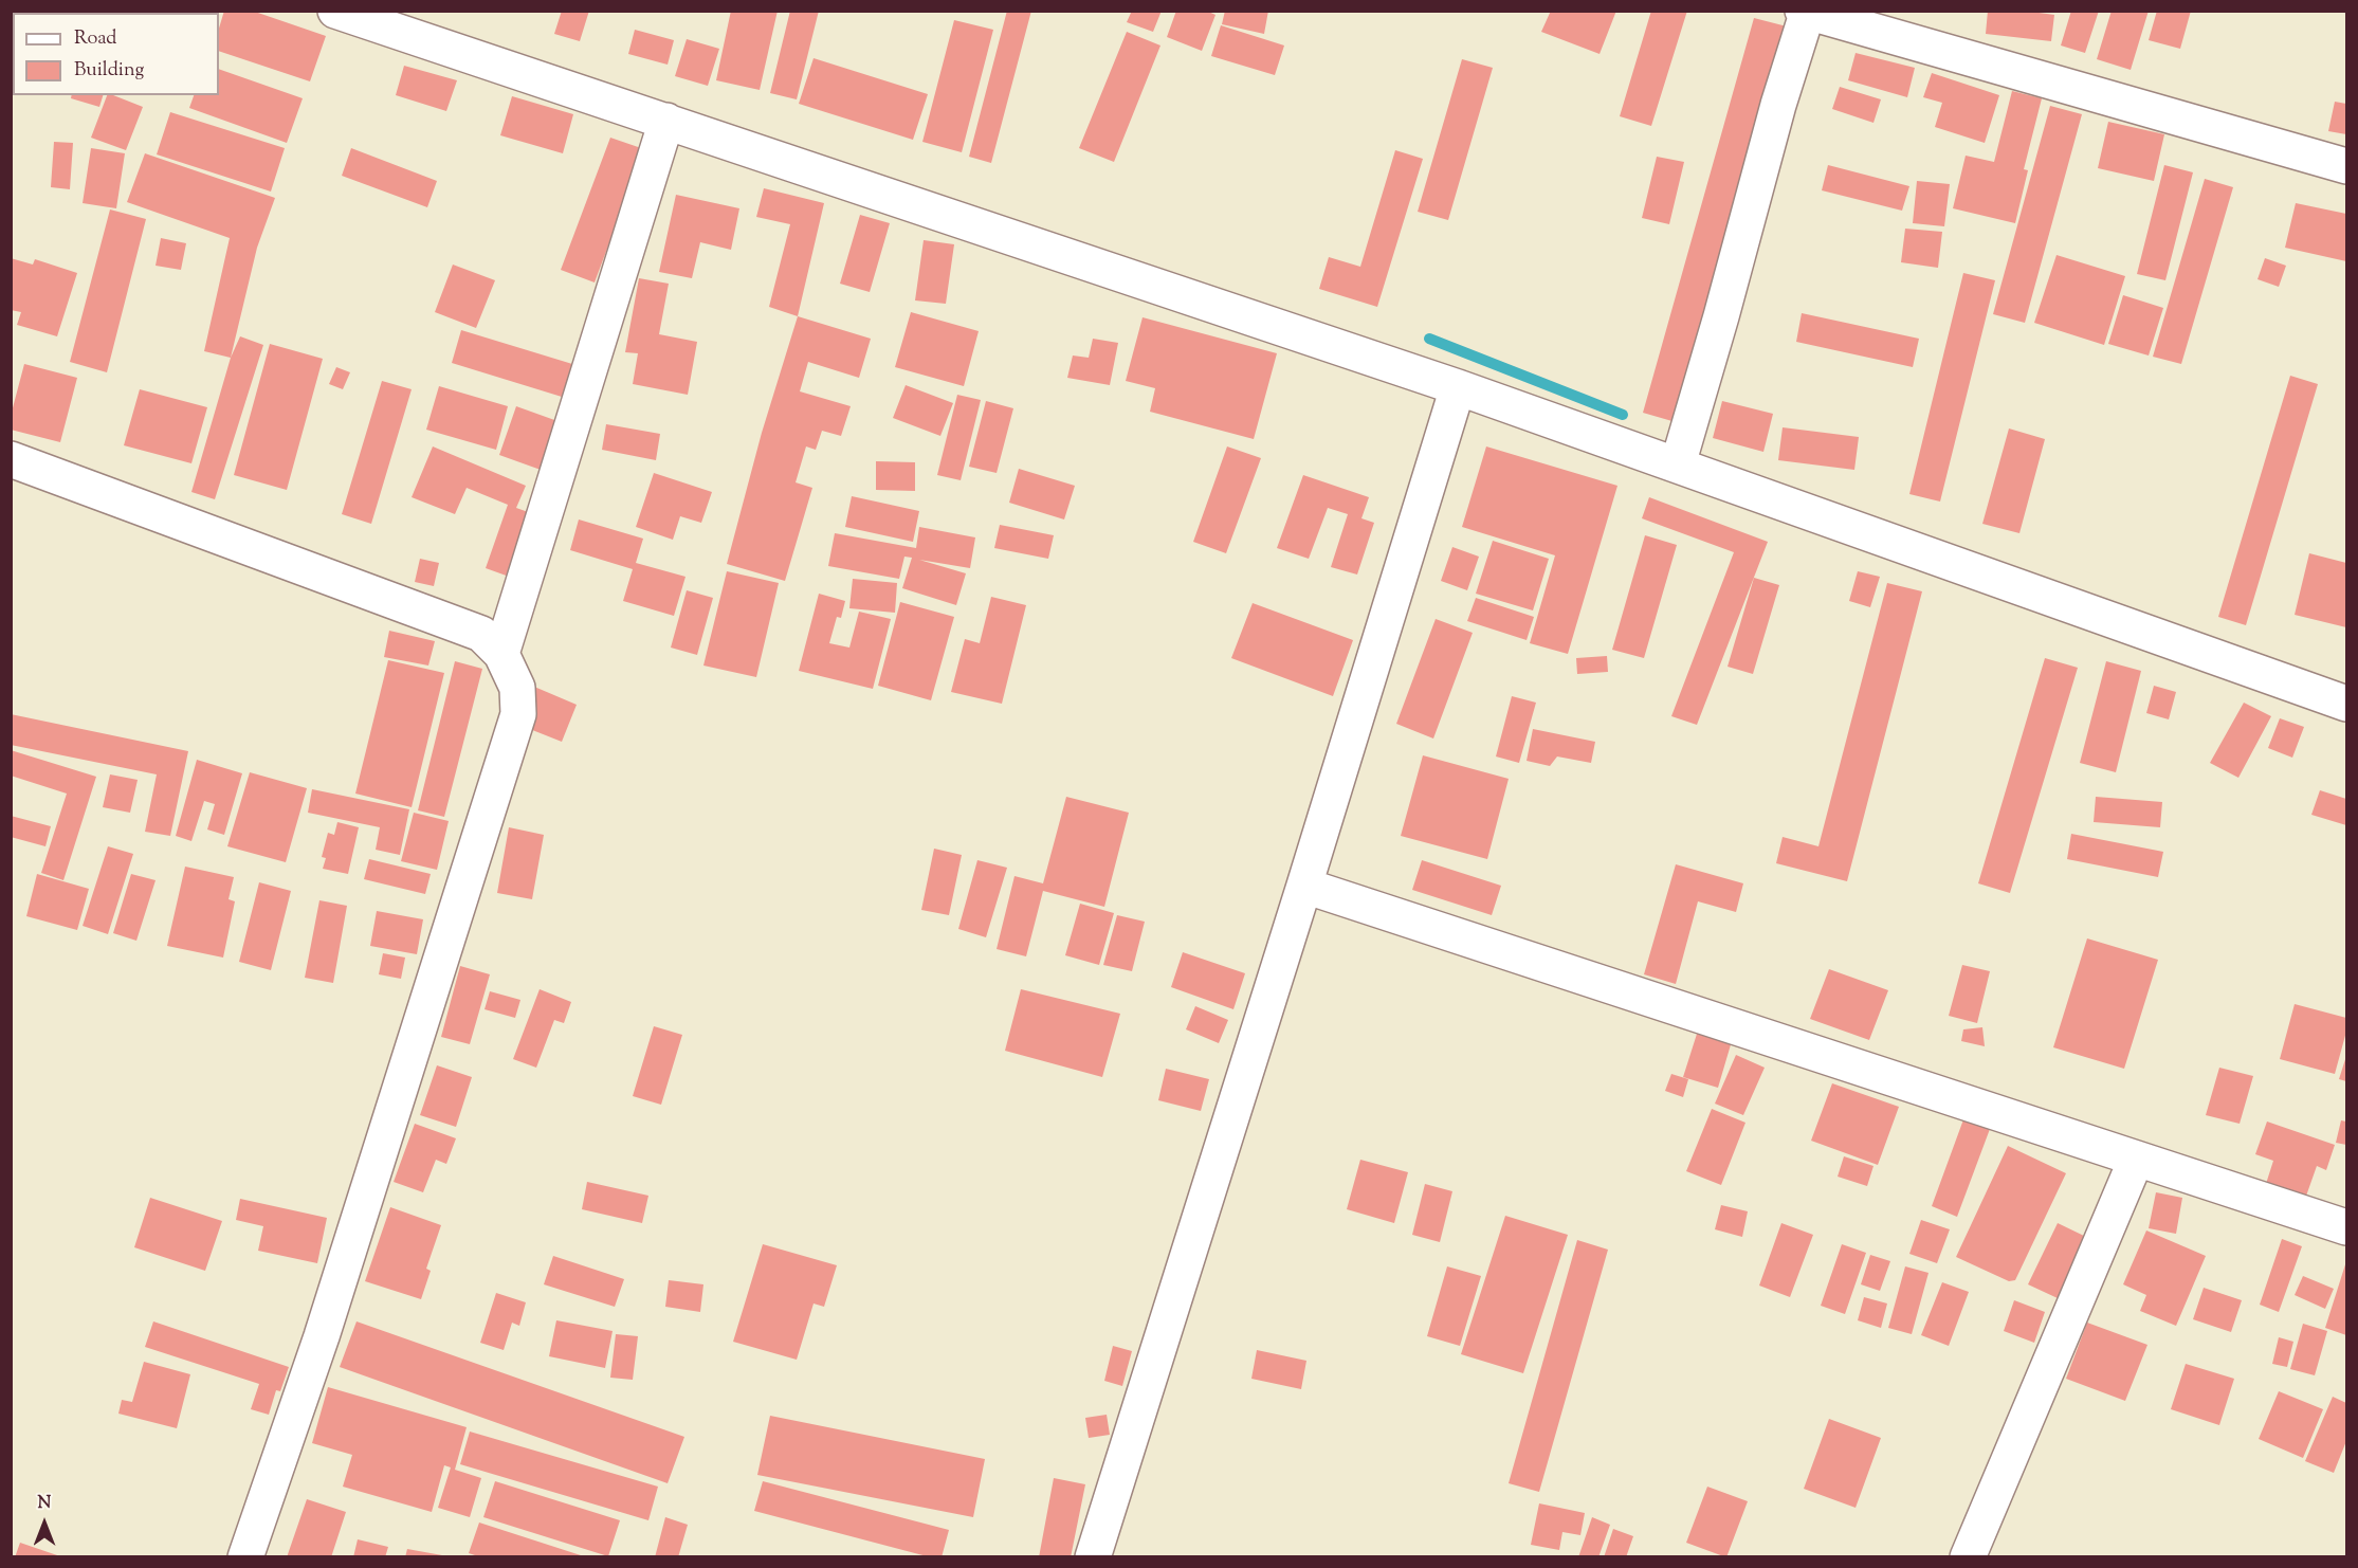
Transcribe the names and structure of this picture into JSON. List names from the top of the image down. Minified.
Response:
{"legend":["Road","Building"],"north":"top"}
